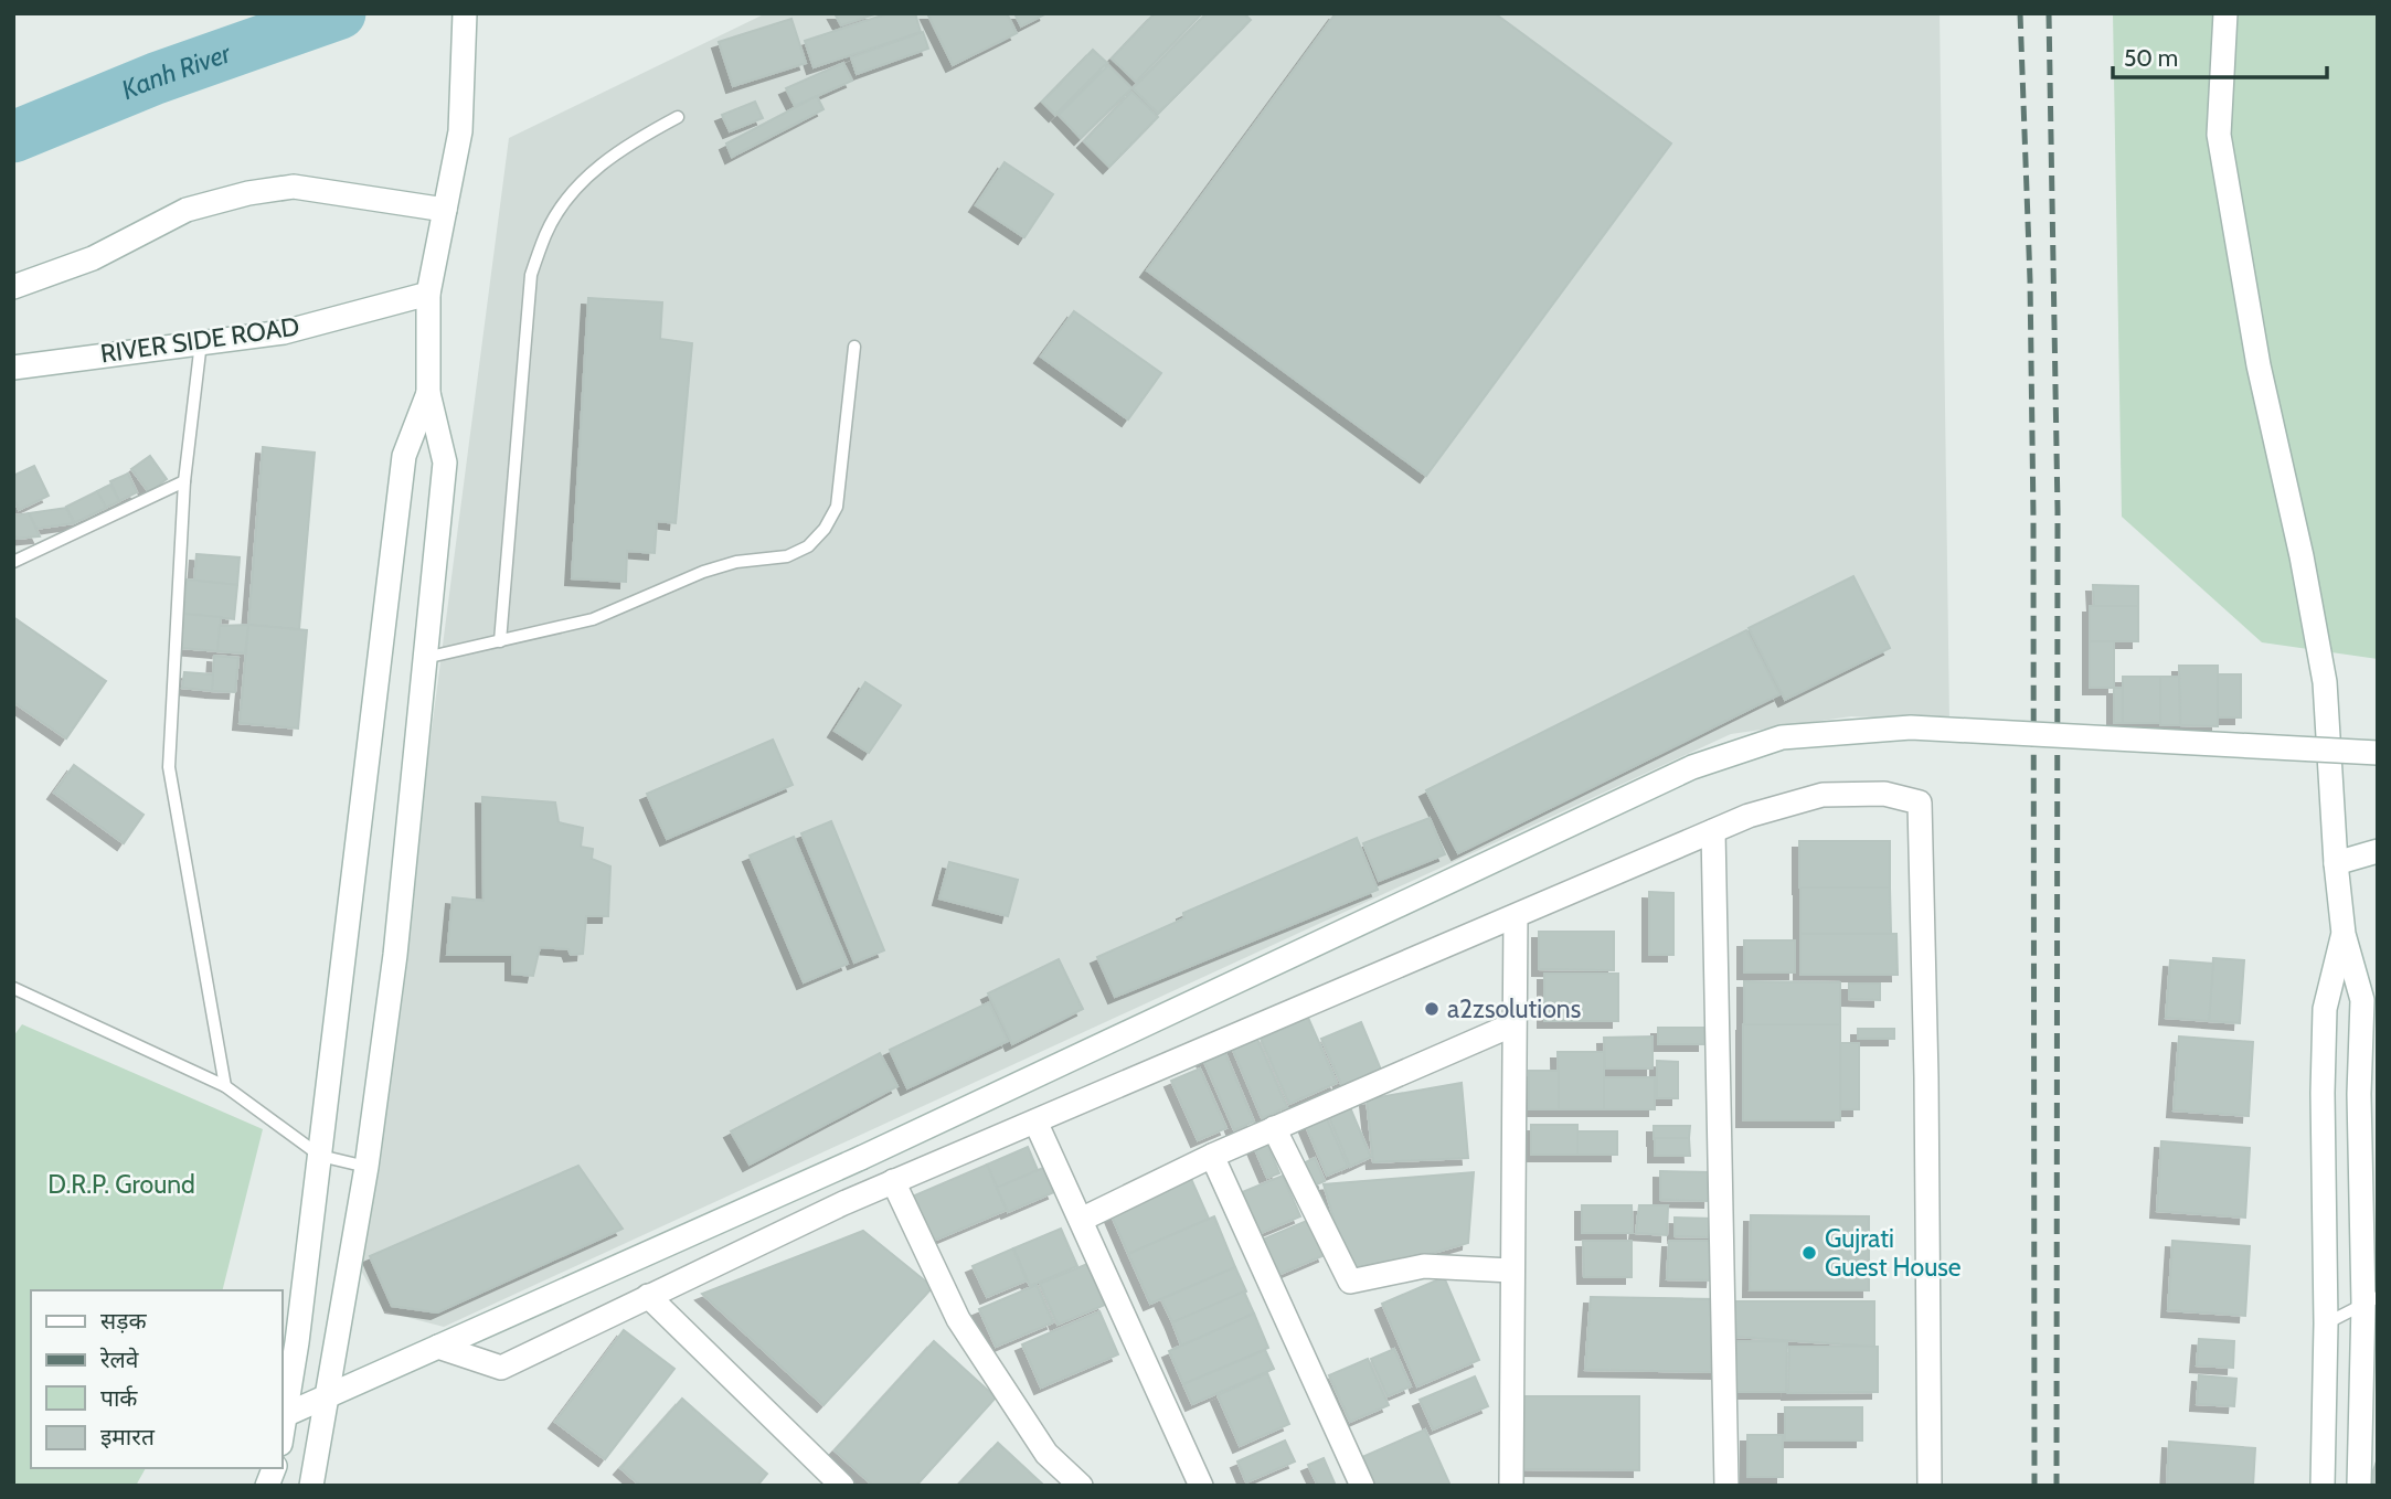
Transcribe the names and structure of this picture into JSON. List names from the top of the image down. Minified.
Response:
{"streets":{"street":["RIVER SIDE ROAD"]},"water":["Kanh River"],"parks":["D.R.P. Ground"],"places":["a2zsolutions","Gujrati Guest House"],"legend":["सड़क","रेलवे","पार्क","इमारत"],"scale_bar":"50 m"}
